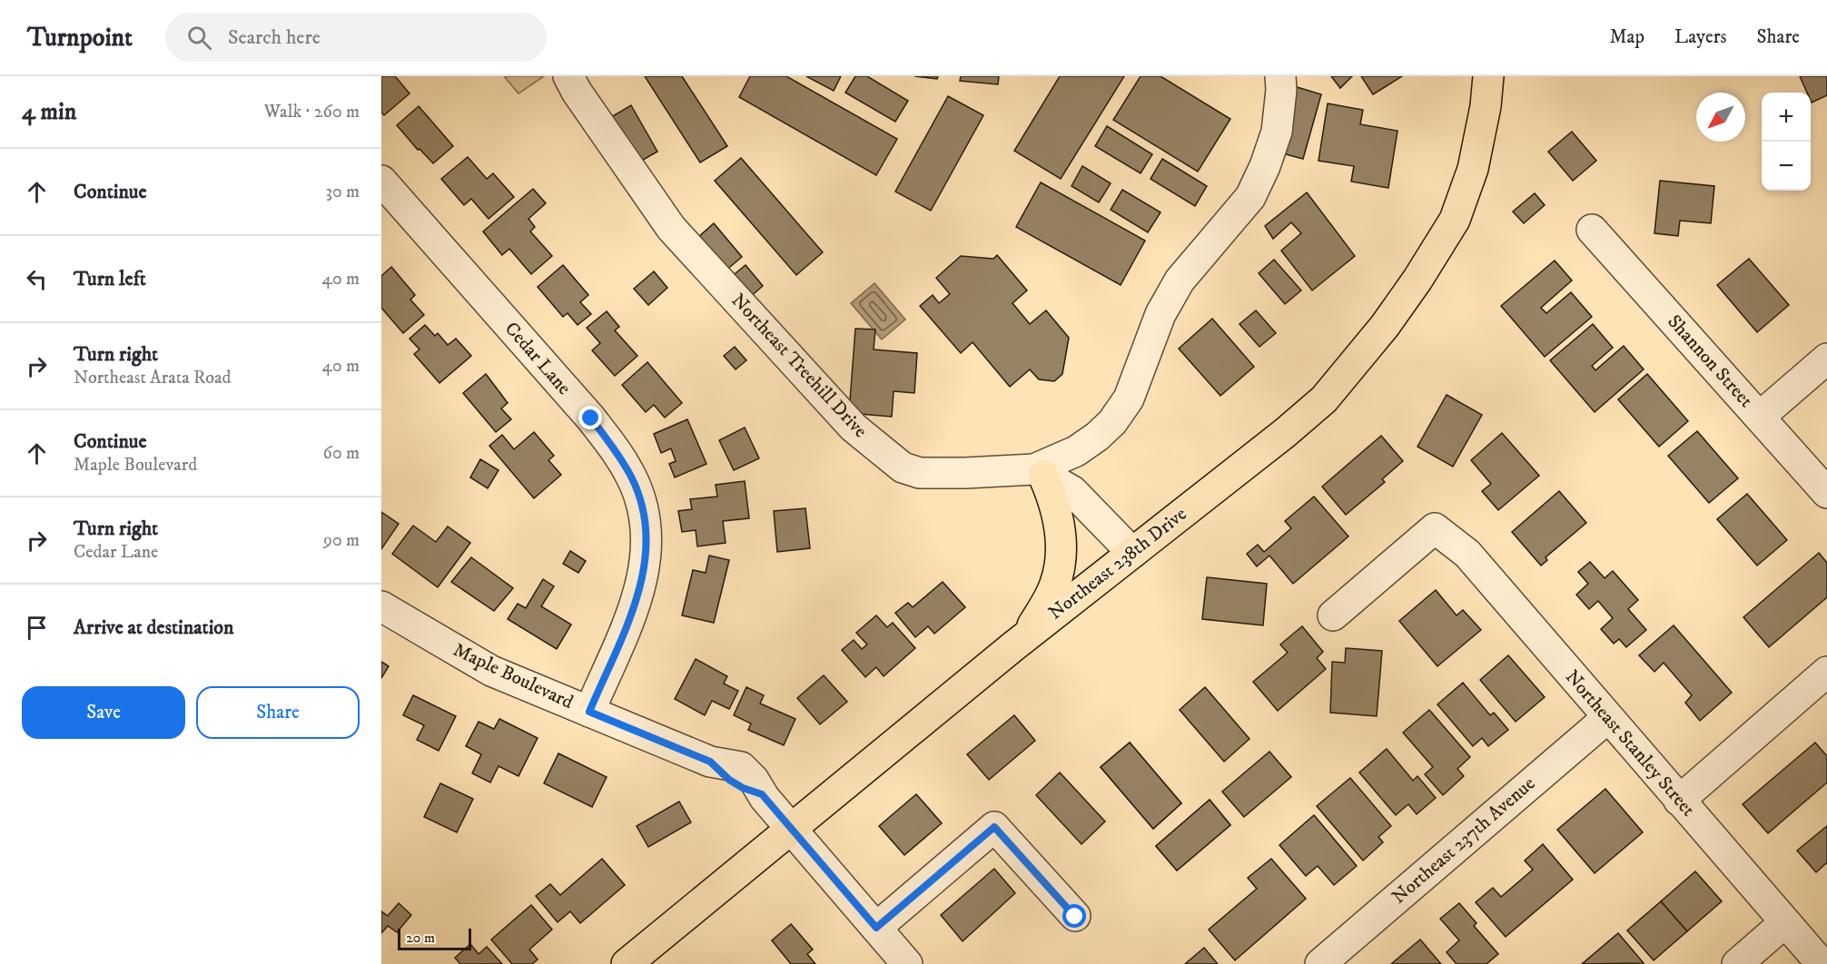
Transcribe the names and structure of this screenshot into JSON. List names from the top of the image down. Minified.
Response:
{"streets":{"highway":["Northeast 238th Drive"],"street":["Cedar Lane","Shannon Street","Northeast Treehill Drive","Maple Boulevard","Northeast Stanley Street","Northeast 237th Avenue"]},"crossings":[["Cedar Lane","Maple Boulevard"],["Northeast 238th Drive","Maple Boulevard"],["Northeast Stanley Street","Northeast 237th Avenue"]],"scale_bar":"20 m","north":"bottom left","page":{"header":"Turnpoint","search":"Search here","nav":["Map","Layers","Share"],"heading":["4 min","Walk · 260 m"],"map_buttons":["+","−"],"list":[["Continue","30 m"],["Turn left","40 m"],["Turn right","Northeast Arata Road","40 m"],["Continue","Maple Boulevard","60 m"],["Turn right","Cedar Lane","90 m"],"Arrive at destination"],"buttons":["Save","Share"],"scale":"20 m"}}
